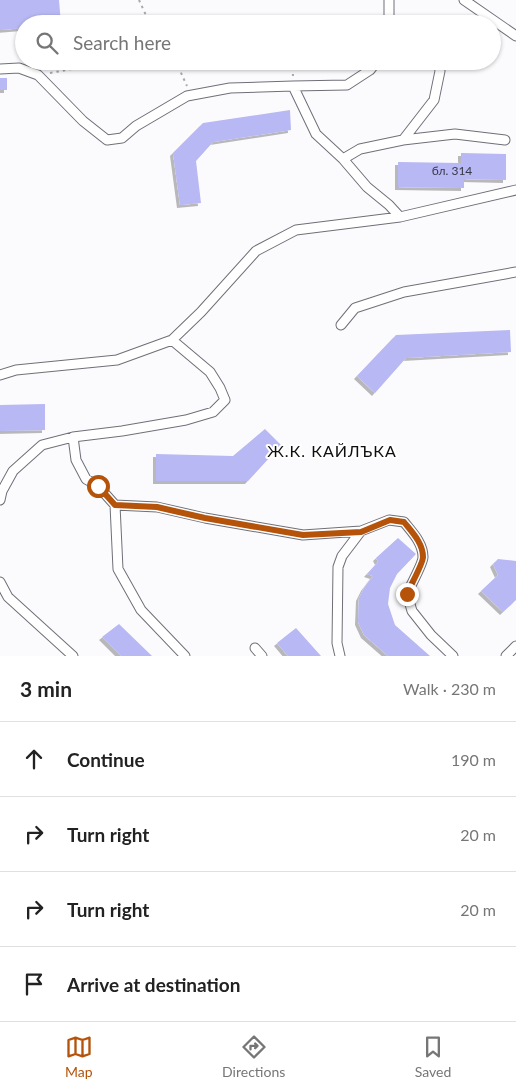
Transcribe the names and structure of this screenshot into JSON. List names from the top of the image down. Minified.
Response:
{"districts":["Ж.К. КАЙЛЪКА"],"house_numbers":["бл. 314"],"page":{"search":"Search here","heading":["3 min","Walk · 230 m"],"list":[["Continue","190 m"],["Turn right","20 m"],["Turn right","20 m"],"Arrive at destination"],"nav":["Map","Directions","Saved"]}}
